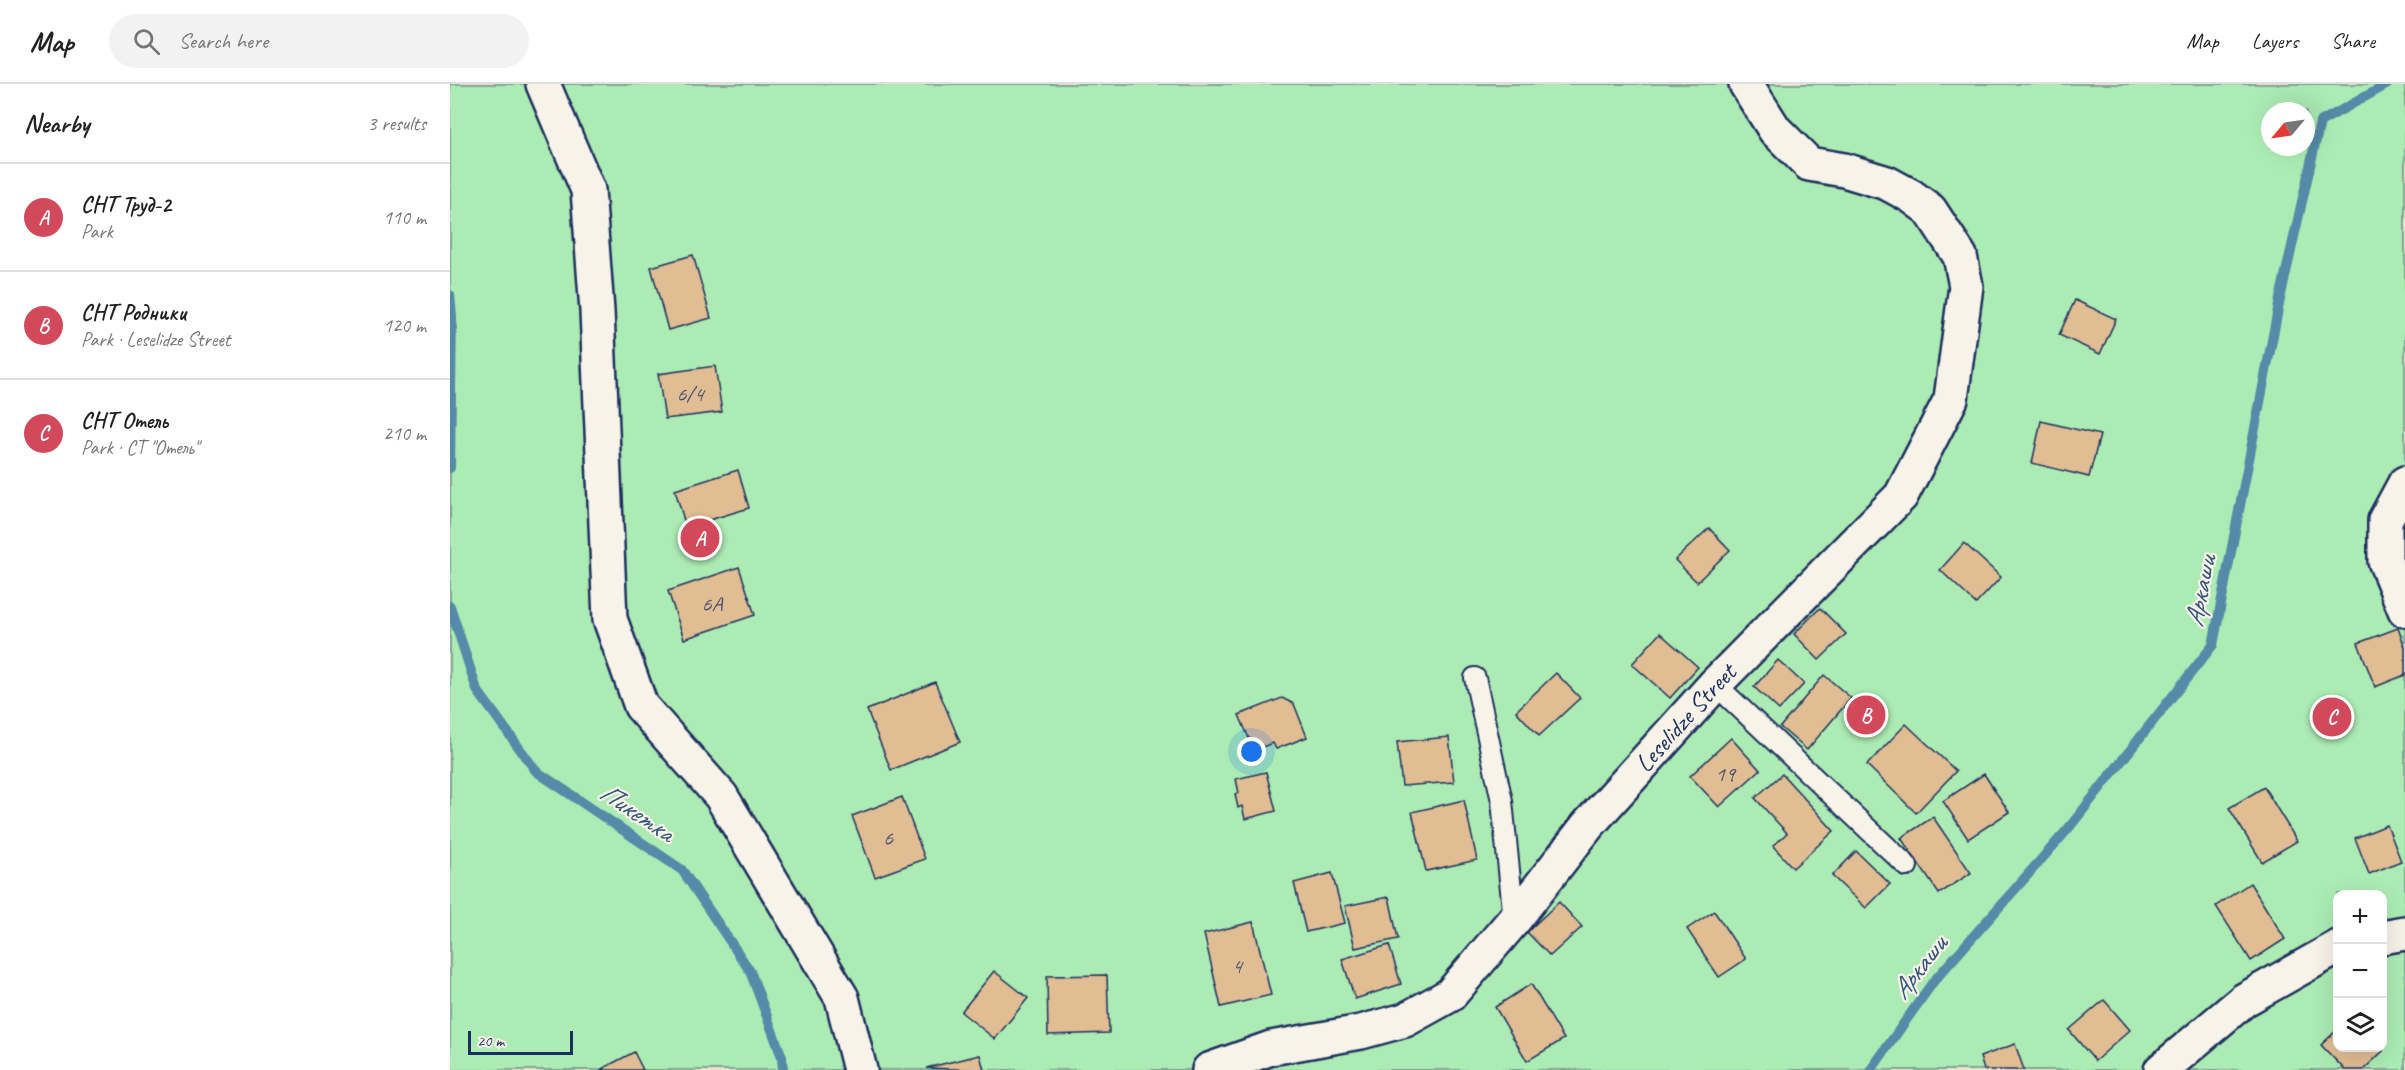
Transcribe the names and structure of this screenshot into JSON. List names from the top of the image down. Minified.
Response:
{"streets":{"street":["Leselidze Street"]},"water":["Аркаши","Пикетка"],"house_numbers":["6/4","6А","19","6","4"],"scale_bar":"20 m","north":"bottom left","page":{"header":"Map","search":"Search here","nav":["Map","Layers","Share"],"heading":["Nearby","3 results"],"list":[{"mark":"A","name":"СНТ Труд-2","note":"Park","value":"110 m"},{"mark":"B","name":"СНТ Родники","note":"Park · Leselidze Street","value":"120 m"},{"mark":"C","name":"СНТ Отель","note":"Park · СТ \"Отель\"","value":"210 m"}],"pins":["A","B","C"],"map_buttons":["+","−"],"scale":"20 m"}}
